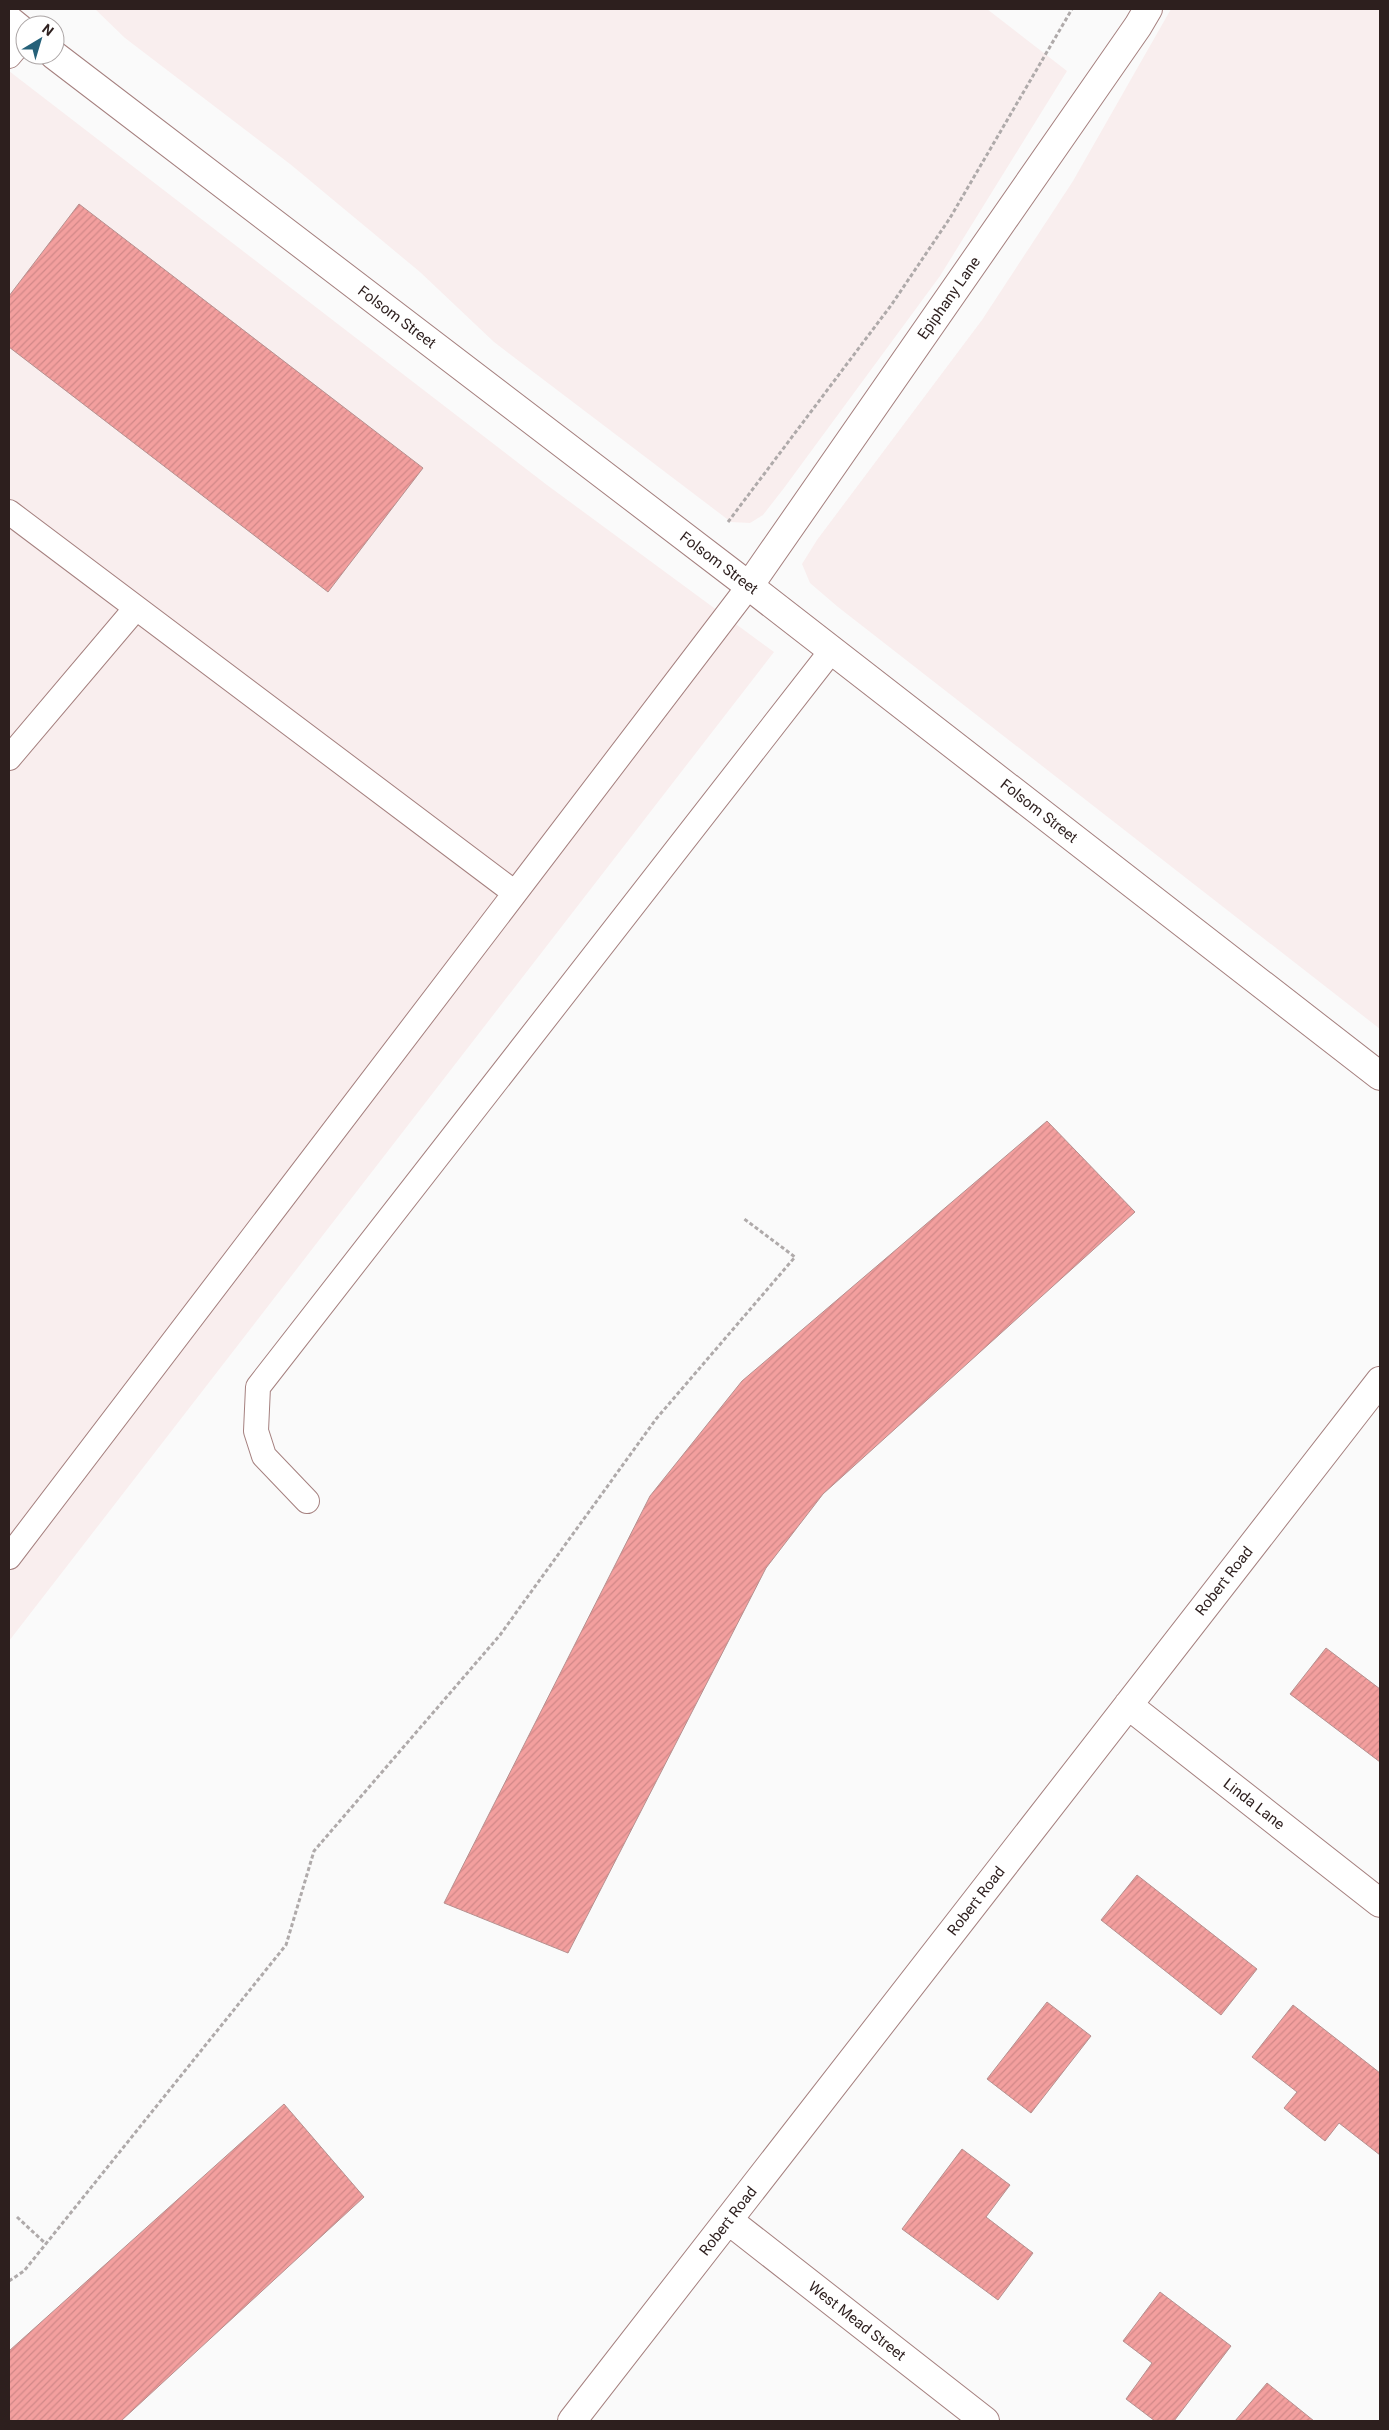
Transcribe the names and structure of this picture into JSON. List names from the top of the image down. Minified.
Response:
{"streets":{"street":["Epiphany Lane","Folsom Street","Robert Road","Linda Lane","West Mead Street"]},"crossings":[["Epiphany Lane","Folsom Street"],["Robert Road","Linda Lane"],["Robert Road","West Mead Street"]],"north":"top right"}
